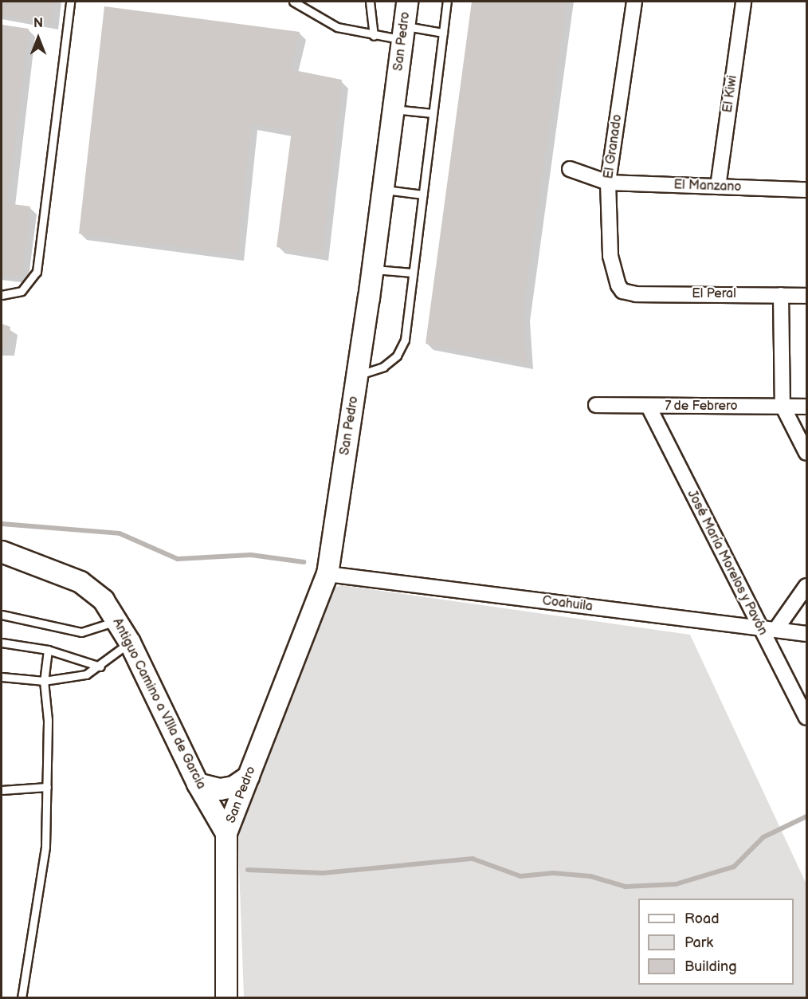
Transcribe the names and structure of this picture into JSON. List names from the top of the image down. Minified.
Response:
{"streets":{"main road":["San Pedro","Antiguo Camino a VIlla de Garcia"],"street":["El Kiwi","El Granado","El Manzano","El Peral","7 de Febrero","José María Morelos y Pavón","Coahuila"]},"crossings":[["San Pedro","Coahuila"],["San Pedro","Antiguo Camino a VIlla de Garcia"],["El Kiwi","El Manzano"],["El Granado","El Manzano"],["El Granado","El Peral"],["7 de Febrero","José María Morelos y Pavón"],["José María Morelos y Pavón","Coahuila"]],"legend":["Road","Park","Building"],"north":"top"}
